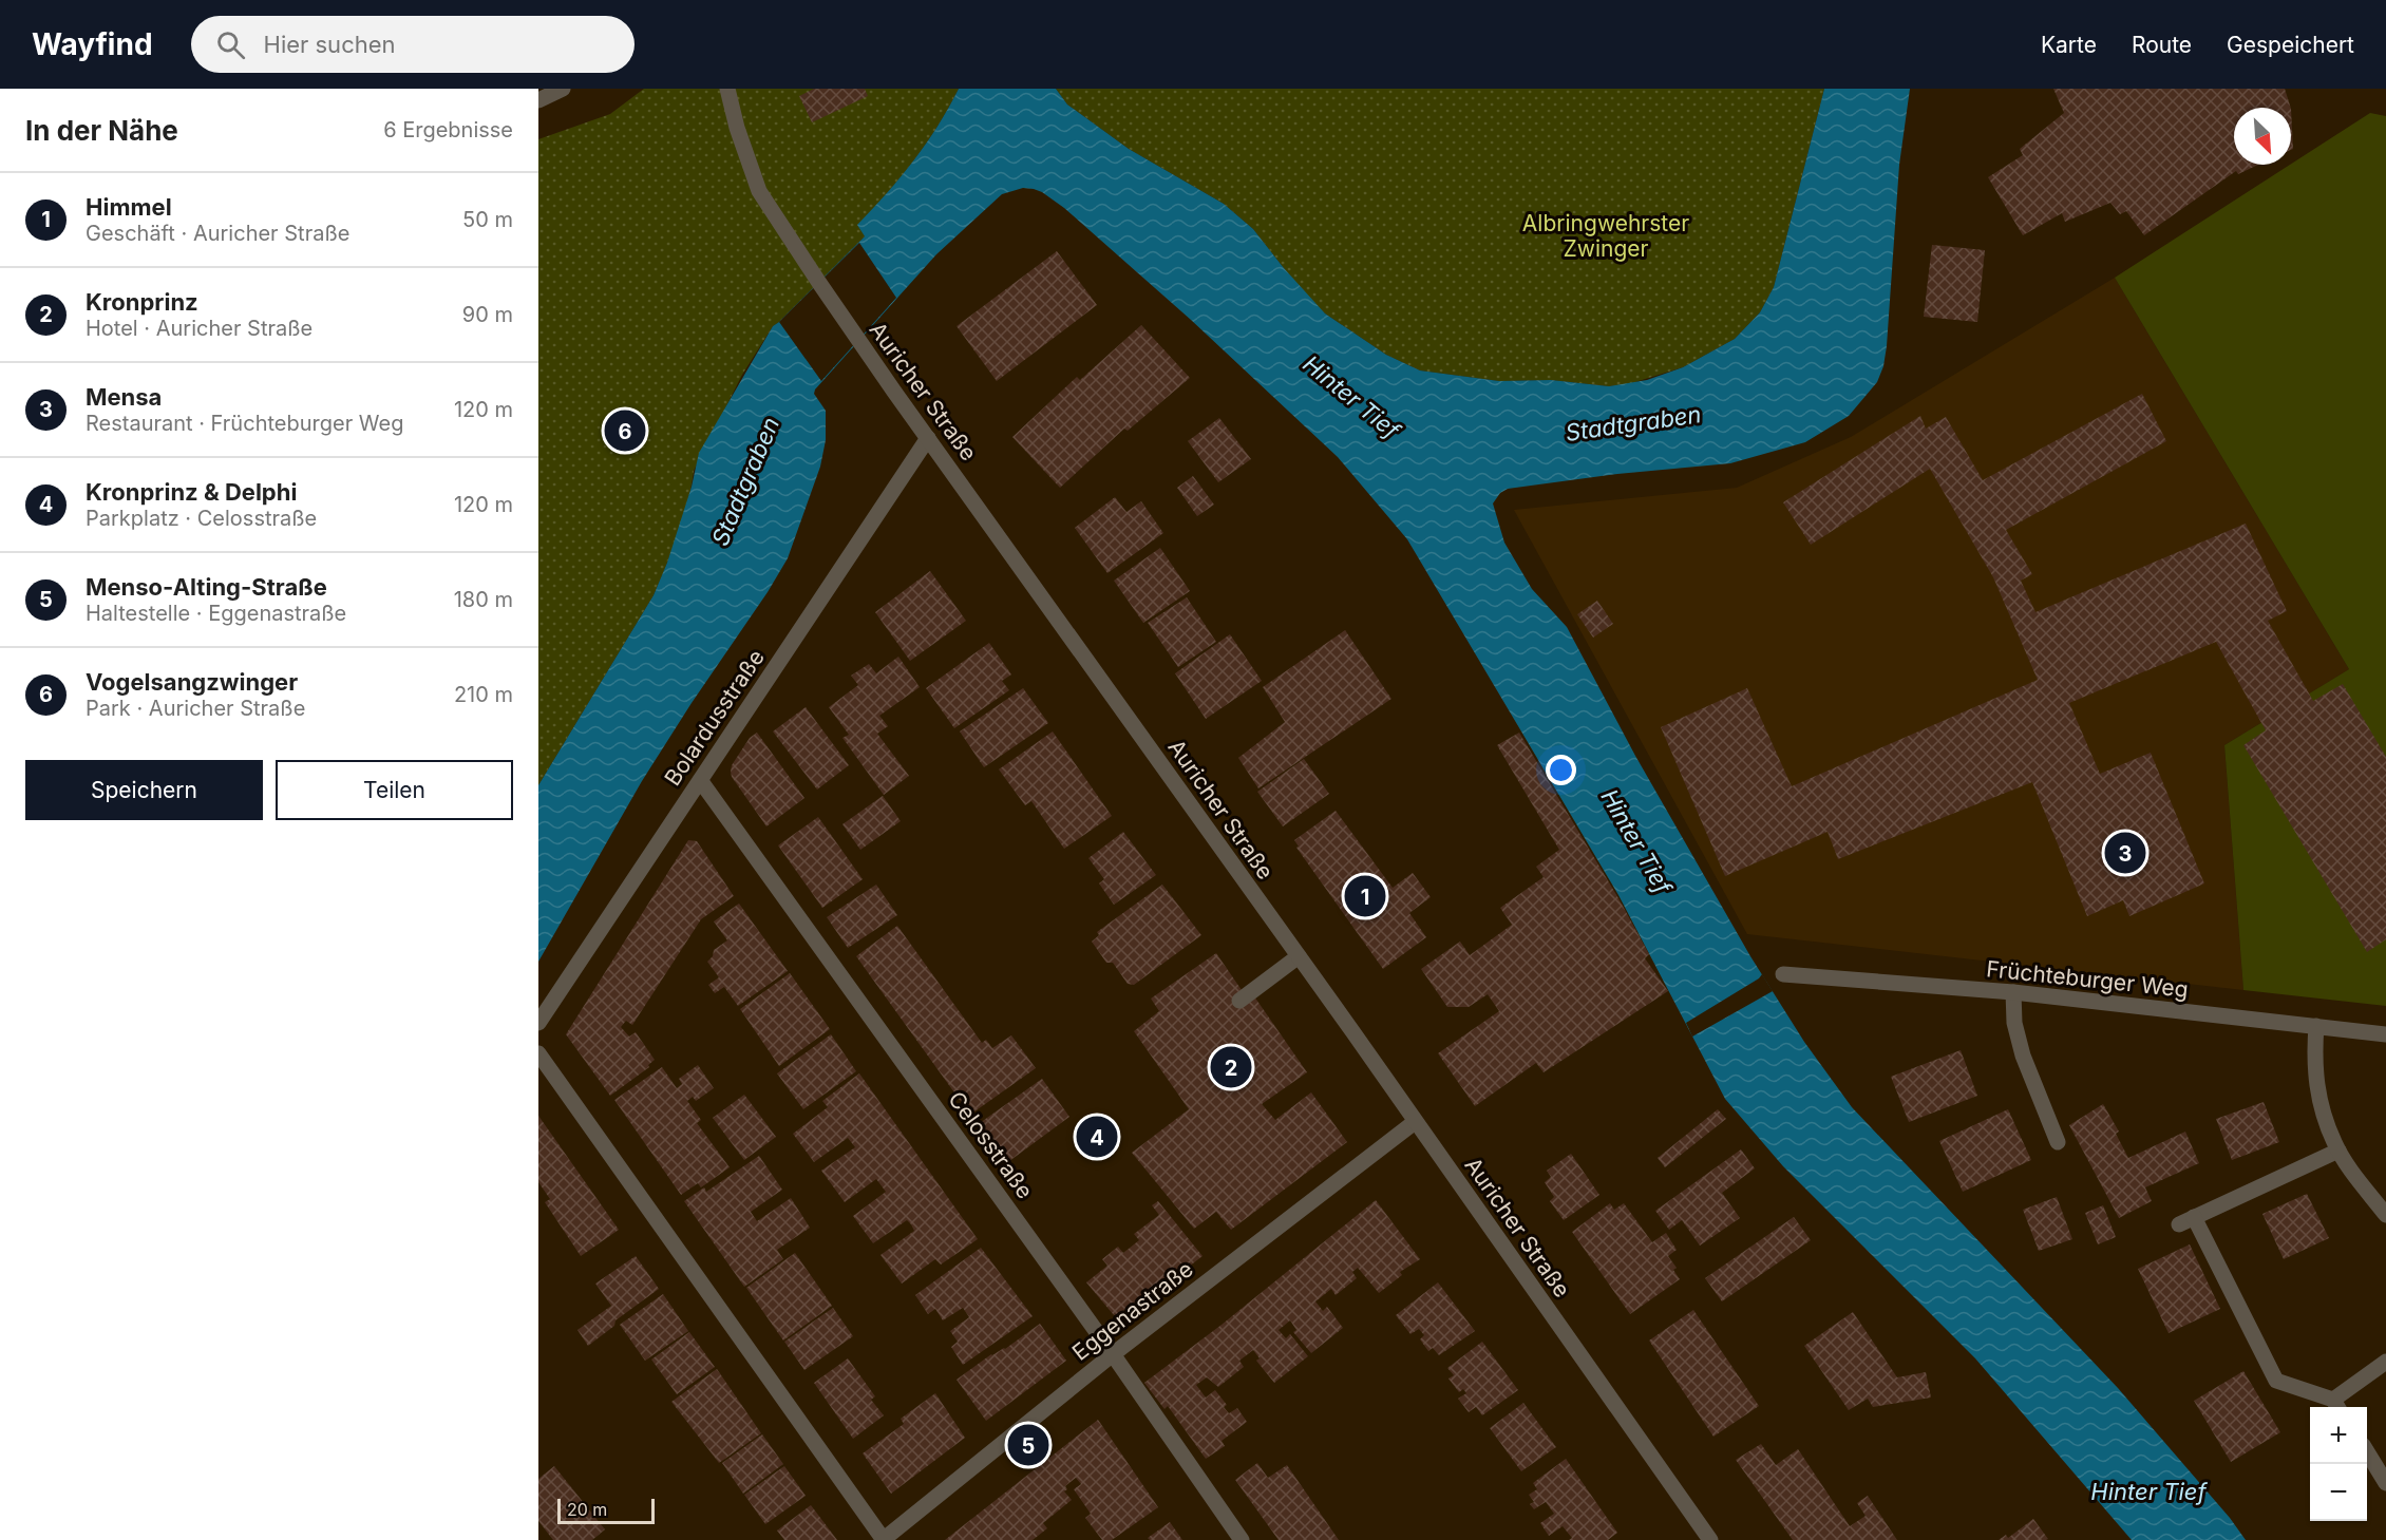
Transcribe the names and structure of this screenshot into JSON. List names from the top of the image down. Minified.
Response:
{"streets":{"street":["Auricher Straße","Bolardusstraße","Früchteburger Weg","Celosstraße","Eggenastraße"]},"crossings":[["Auricher Straße","Bolardusstraße"],["Auricher Straße","Eggenastraße"],["Bolardusstraße","Celosstraße"],["Celosstraße","Eggenastraße"]],"water":["Hinter Tief","Stadtgraben"],"parks":["Albringwehrster Zwinger"],"scale_bar":"20 m","north":"bottom right","page":{"header":"Wayfind","search":"Hier suchen","nav":["Karte","Route","Gespeichert"],"heading":["In der Nähe","6 Ergebnisse"],"list":[{"mark":"1","name":"Himmel","note":"Geschäft · Auricher Straße","value":"50 m"},{"mark":"2","name":"Kronprinz","note":"Hotel · Auricher Straße","value":"90 m"},{"mark":"3","name":"Mensa","note":"Restaurant · Früchteburger Weg","value":"120 m"},{"mark":"4","name":"Kronprinz & Delphi","note":"Parkplatz · Celosstraße","value":"120 m"},{"mark":"5","name":"Menso-Alting-Straße","note":"Haltestelle · Eggenastraße","value":"180 m"},{"mark":"6","name":"Vogelsangzwinger","note":"Park · Auricher Straße","value":"210 m"}],"pins":["6","3","1","2","4","5"],"buttons":["Speichern","Teilen"],"map_buttons":["+","−"],"scale":"20 m"}}
